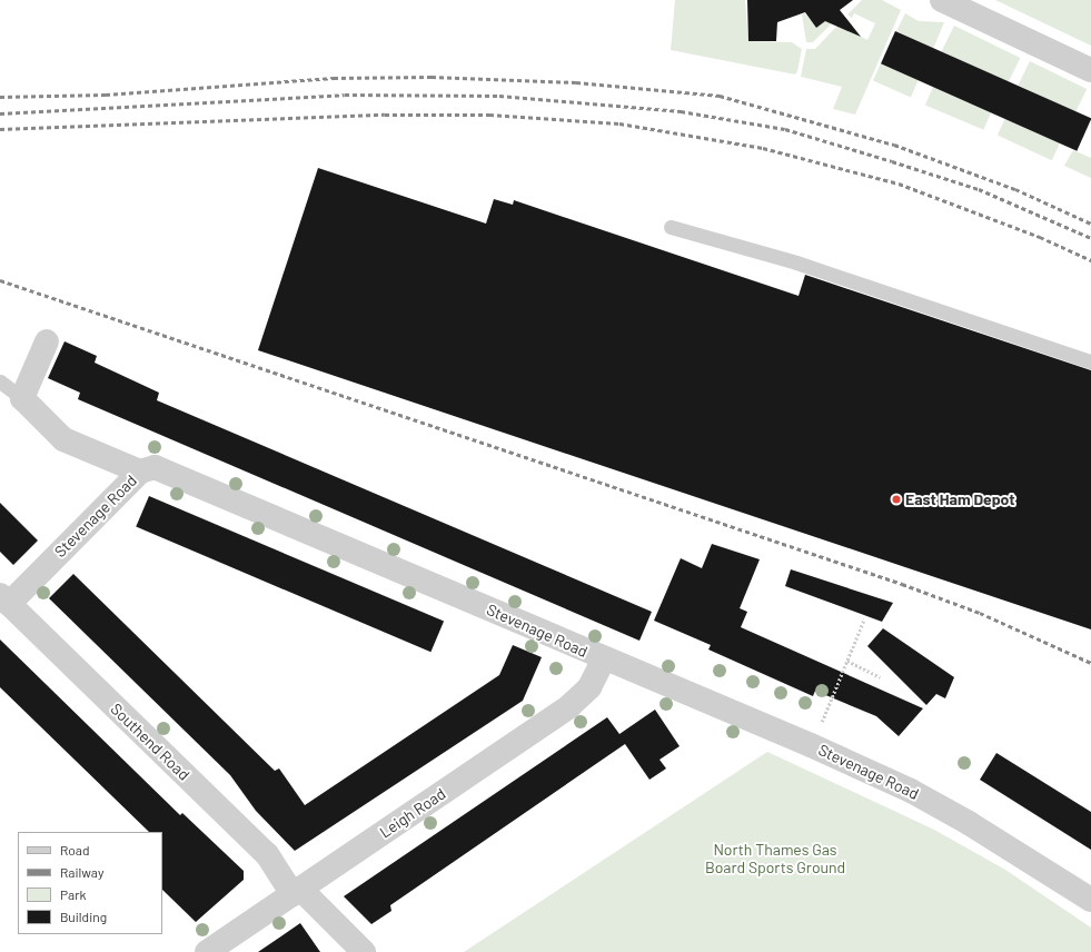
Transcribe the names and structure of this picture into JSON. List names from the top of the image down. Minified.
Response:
{"streets":{"street":["Stevenage Road","Southend Road","Leigh Road"]},"crossings":[["Stevenage Road","Southend Road"],["Stevenage Road","Leigh Road"],["Southend Road","Leigh Road"]],"parks":["North Thames Gas Board Sports Ground"],"places":["East Ham Depot"],"legend":["Road","Railway","Park","Building"]}
